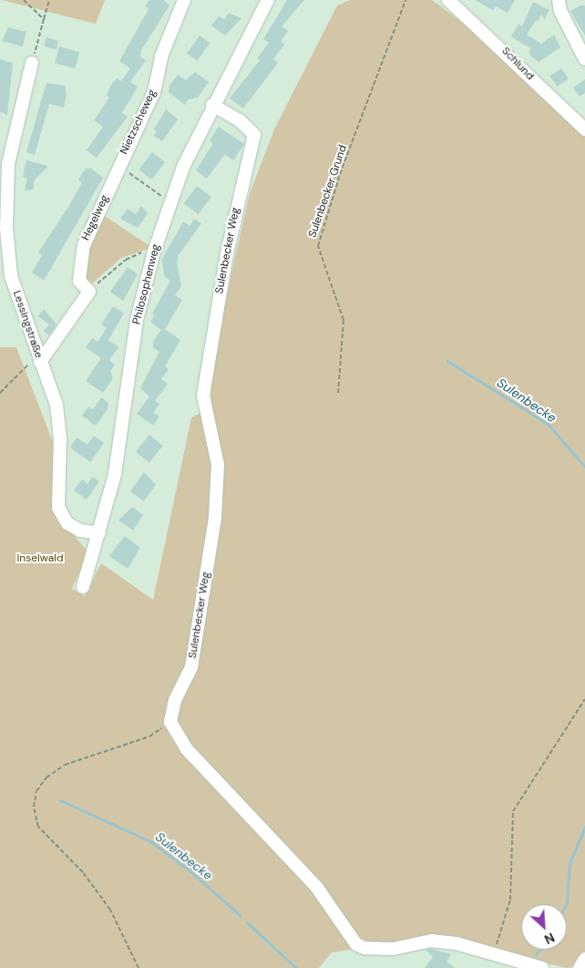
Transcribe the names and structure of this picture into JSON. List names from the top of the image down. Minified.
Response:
{"streets":{"street":["Schlund","Nietzscheweg","Hegelweg","Sulenbecker Weg","Philosophenweg","Lessingstraße"],"path":["Sulenbecker Grund"]},"crossings":[["Nietzscheweg","Hegelweg"],["Sulenbecker Weg","Philosophenweg"],["Philosophenweg","Lessingstraße"]],"water":["Sulenbecke"],"parks":["Inselwald"],"north":"bottom right"}
